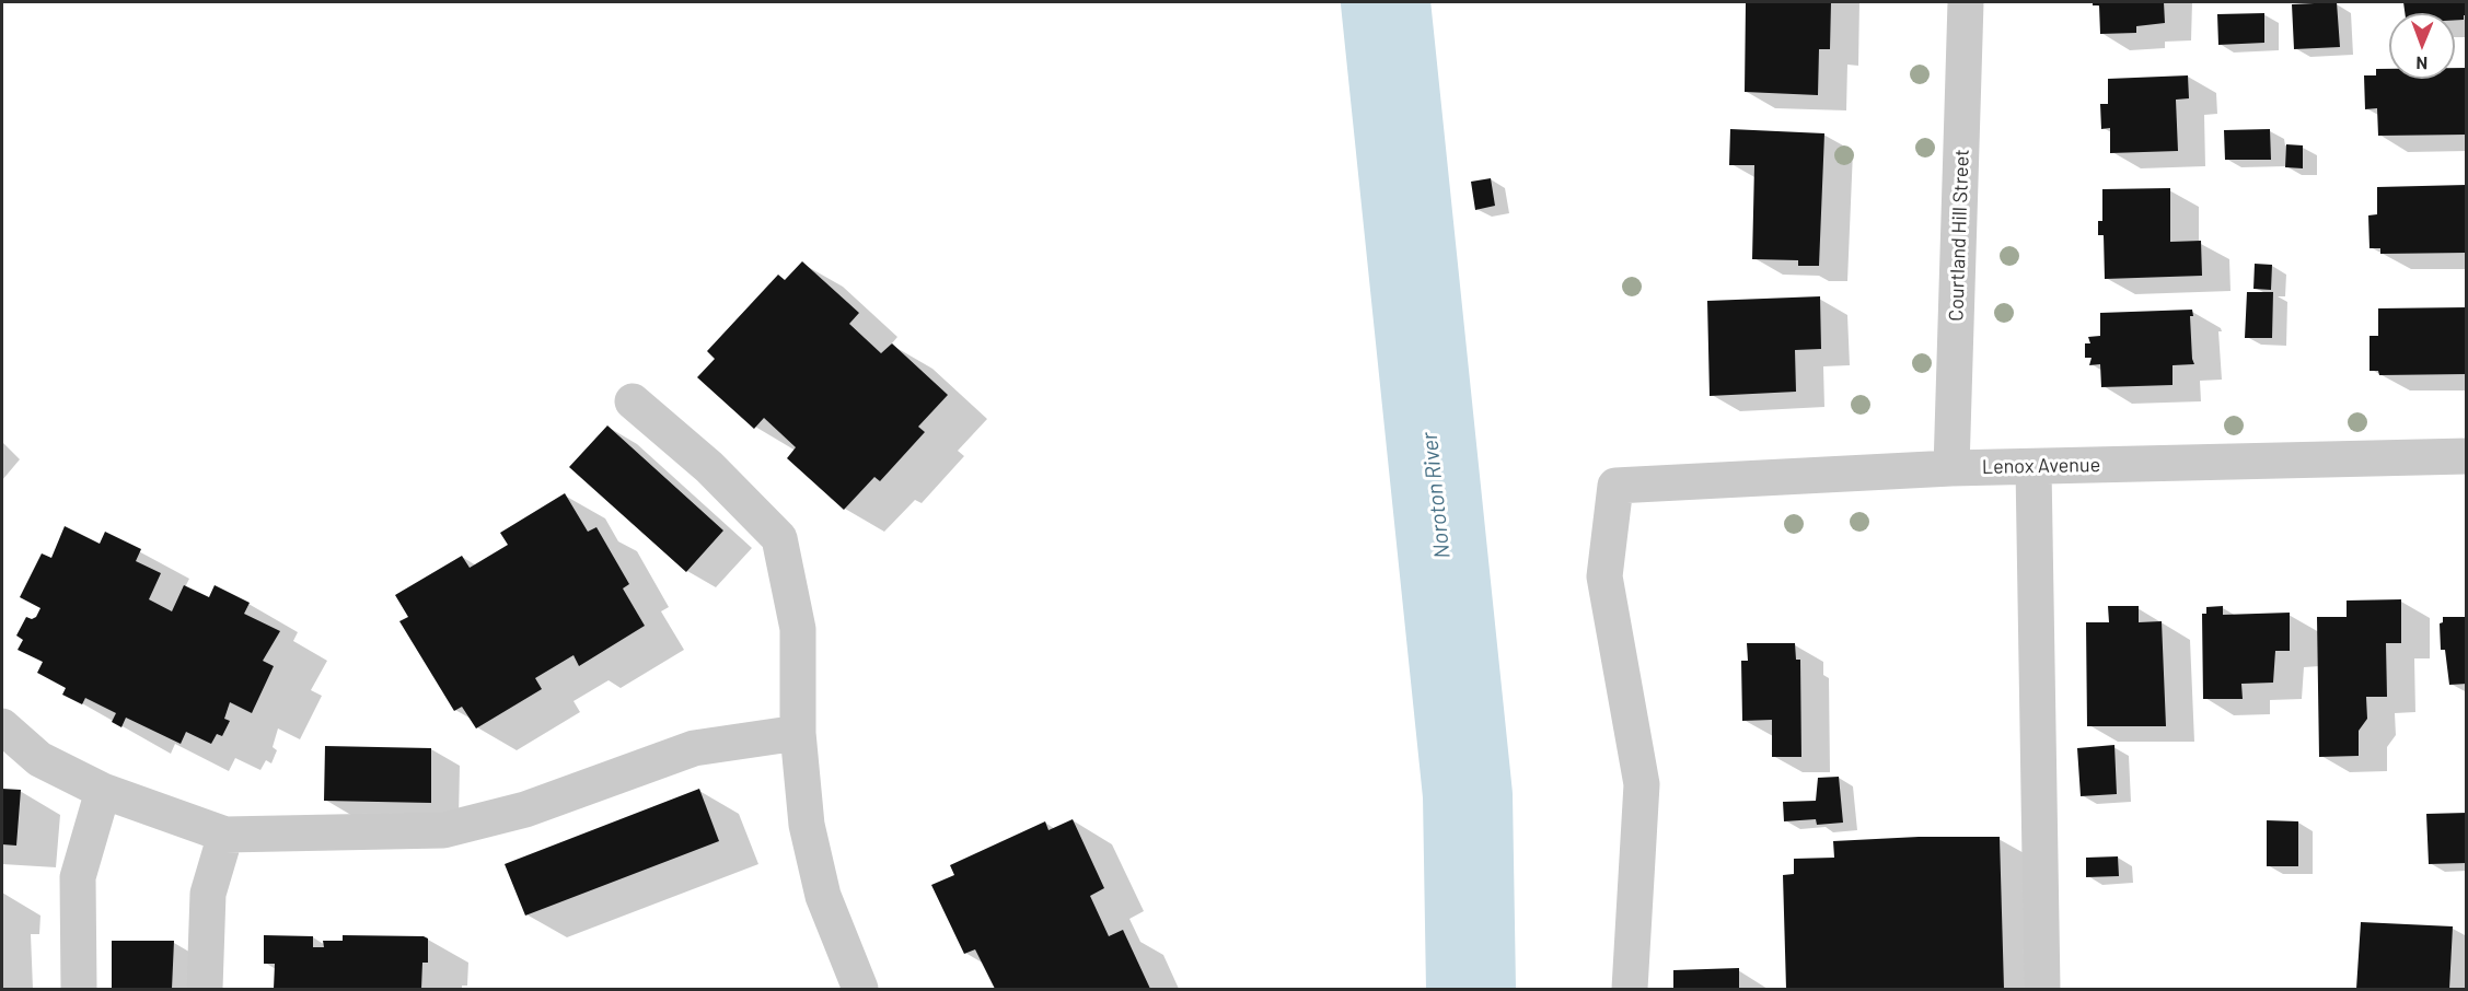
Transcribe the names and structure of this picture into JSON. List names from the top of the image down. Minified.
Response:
{"streets":{"street":["Courtland Hill Street","Lenox Avenue"]},"crossings":[["Courtland Hill Street","Lenox Avenue"]],"water":["Noroton River"],"north":"bottom"}
